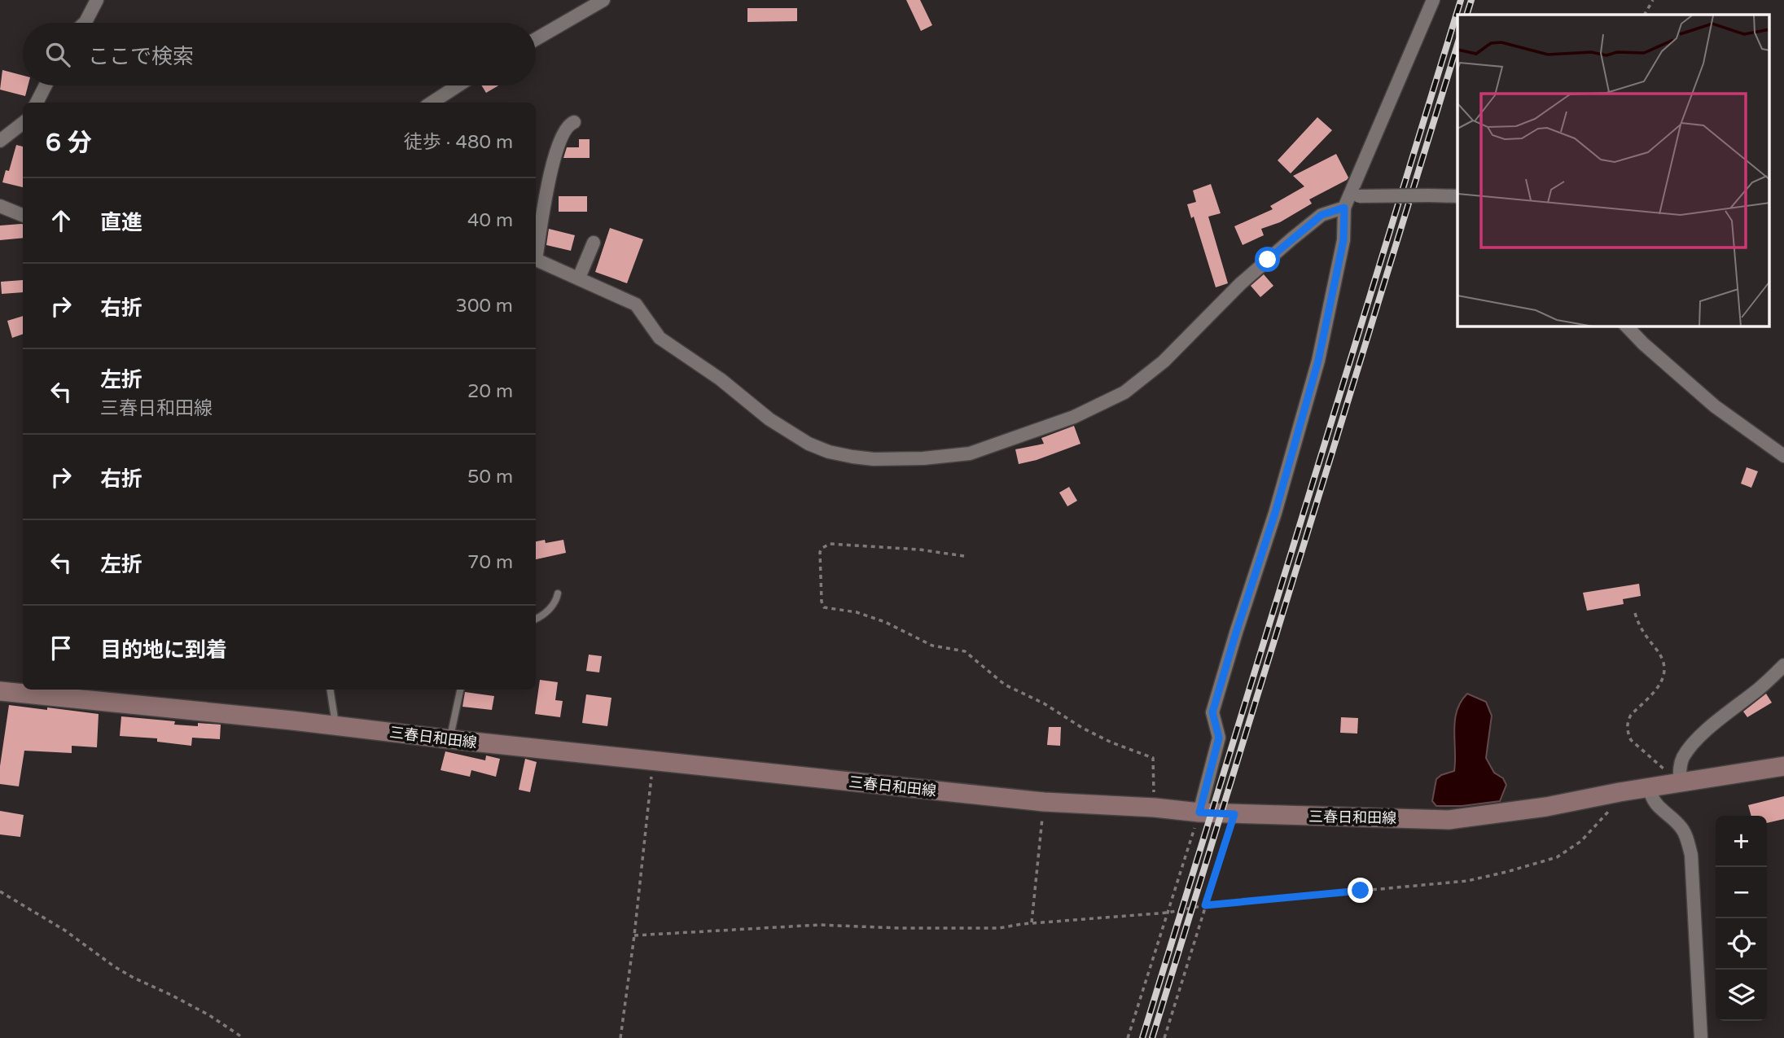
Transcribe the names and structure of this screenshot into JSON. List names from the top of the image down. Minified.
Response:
{"streets":{"main road":["三春日和田線"]},"page":{"search":"ここで検索","heading":["6 分","徒歩 · 480 m"],"list":[["直進","40 m"],["右折","300 m"],["左折","三春日和田線","20 m"],["右折","50 m"],["左折","70 m"],"目的地に到着"],"map_buttons":["+","−"]}}
